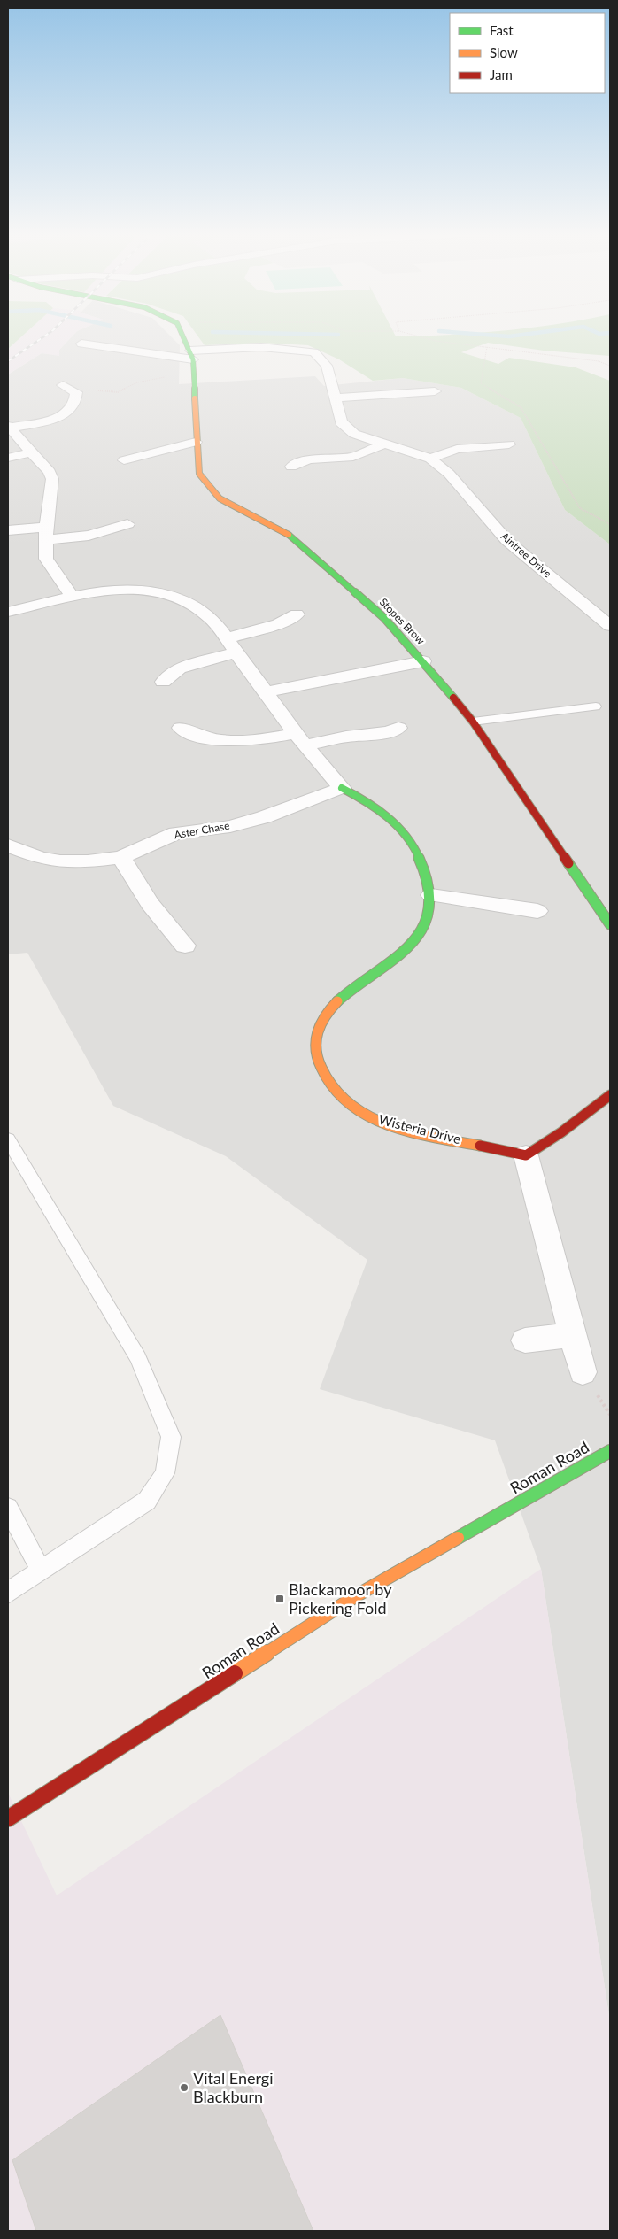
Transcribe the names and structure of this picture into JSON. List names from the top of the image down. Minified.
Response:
{"streets":{"main road":["Stopes Brow","Wisteria Drive","Roman Road"],"street":["Aintree Drive","Aster Chase"]},"crossings":[["Aintree Drive","Stopes Brow"],["Aster Chase","Wisteria Drive"]],"places":{"transit":["Blackamoor by Pickering Fold"],"other":["Vital Energi Blackburn"]},"legend":["Fast","Slow","Jam"]}
